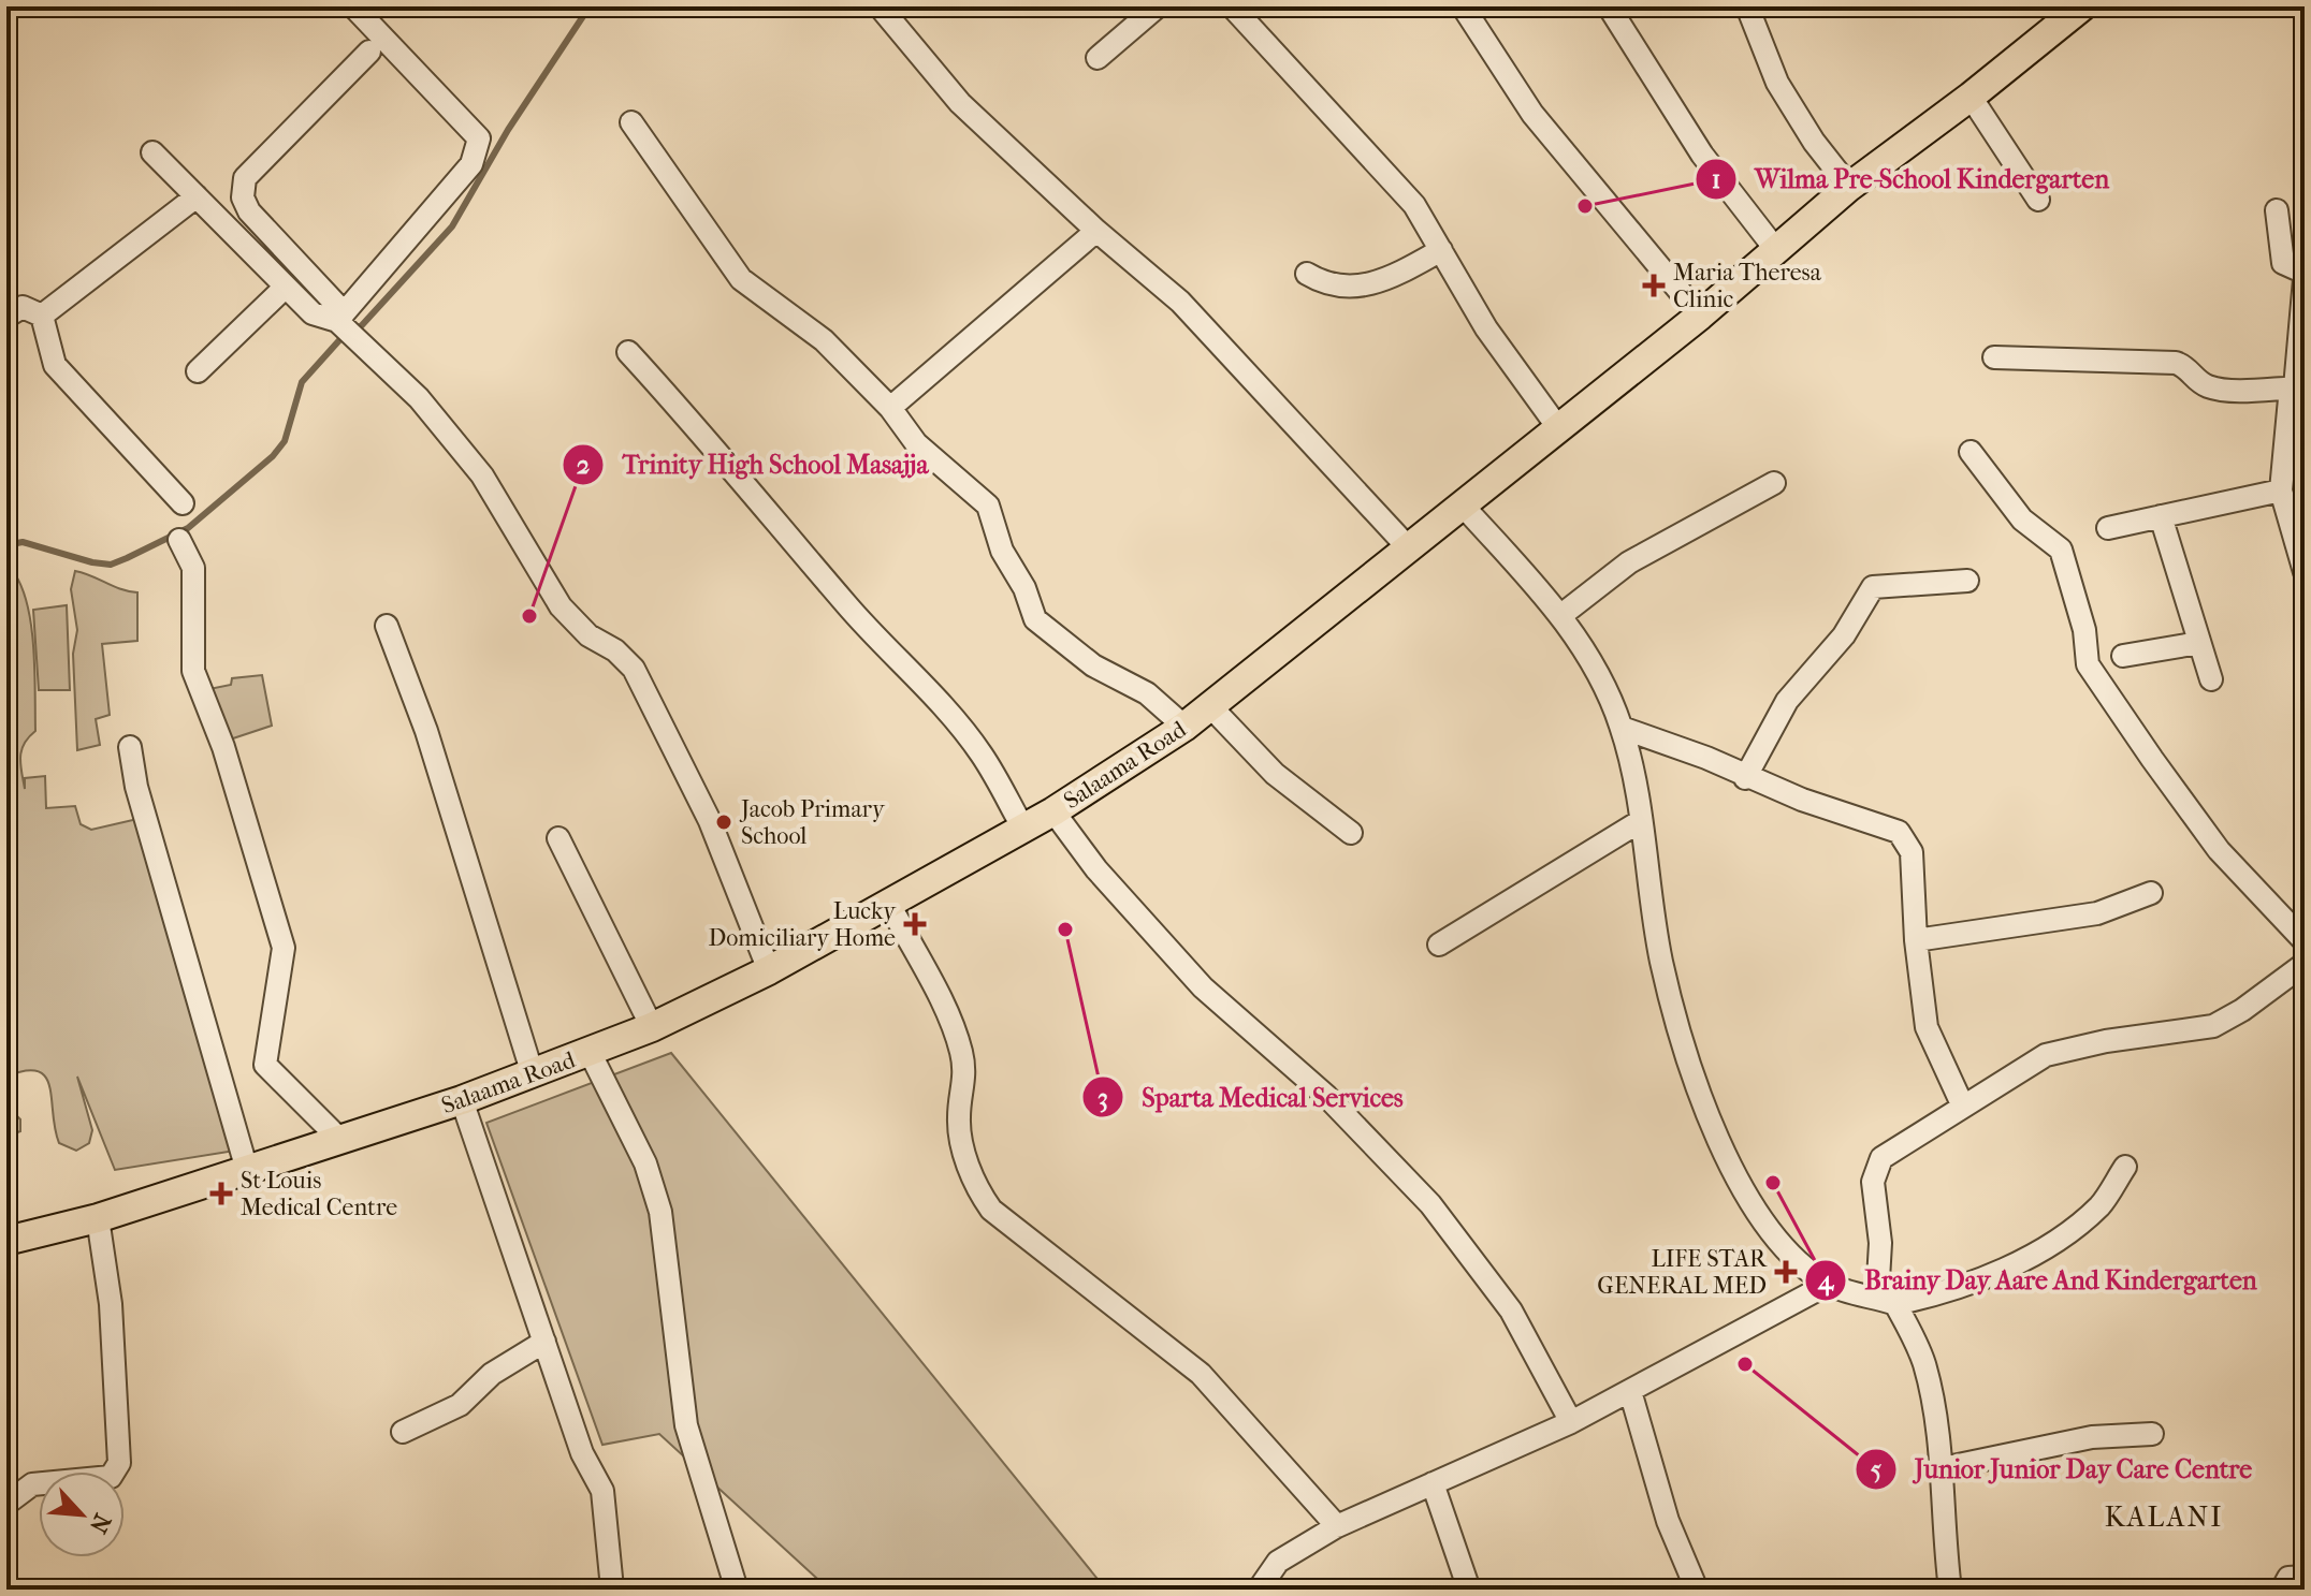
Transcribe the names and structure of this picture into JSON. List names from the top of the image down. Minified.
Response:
{"streets":{"main road":["Salaama Road"]},"districts":["KALANI"],"places":{"other":["Wilma Pre-School Kindergarten","Trinity High School Masajja","Jacob Primary School","Sparta Medical Services","Brainy Day Aare And Kindergarten","Junior Junior Day Care Centre"],"health":["Maria Theresa Clinic","Lucky Domiciliary Home","St Louis Medical Centre","LIFE STAR GENERAL MED"]},"north":"bottom right"}
